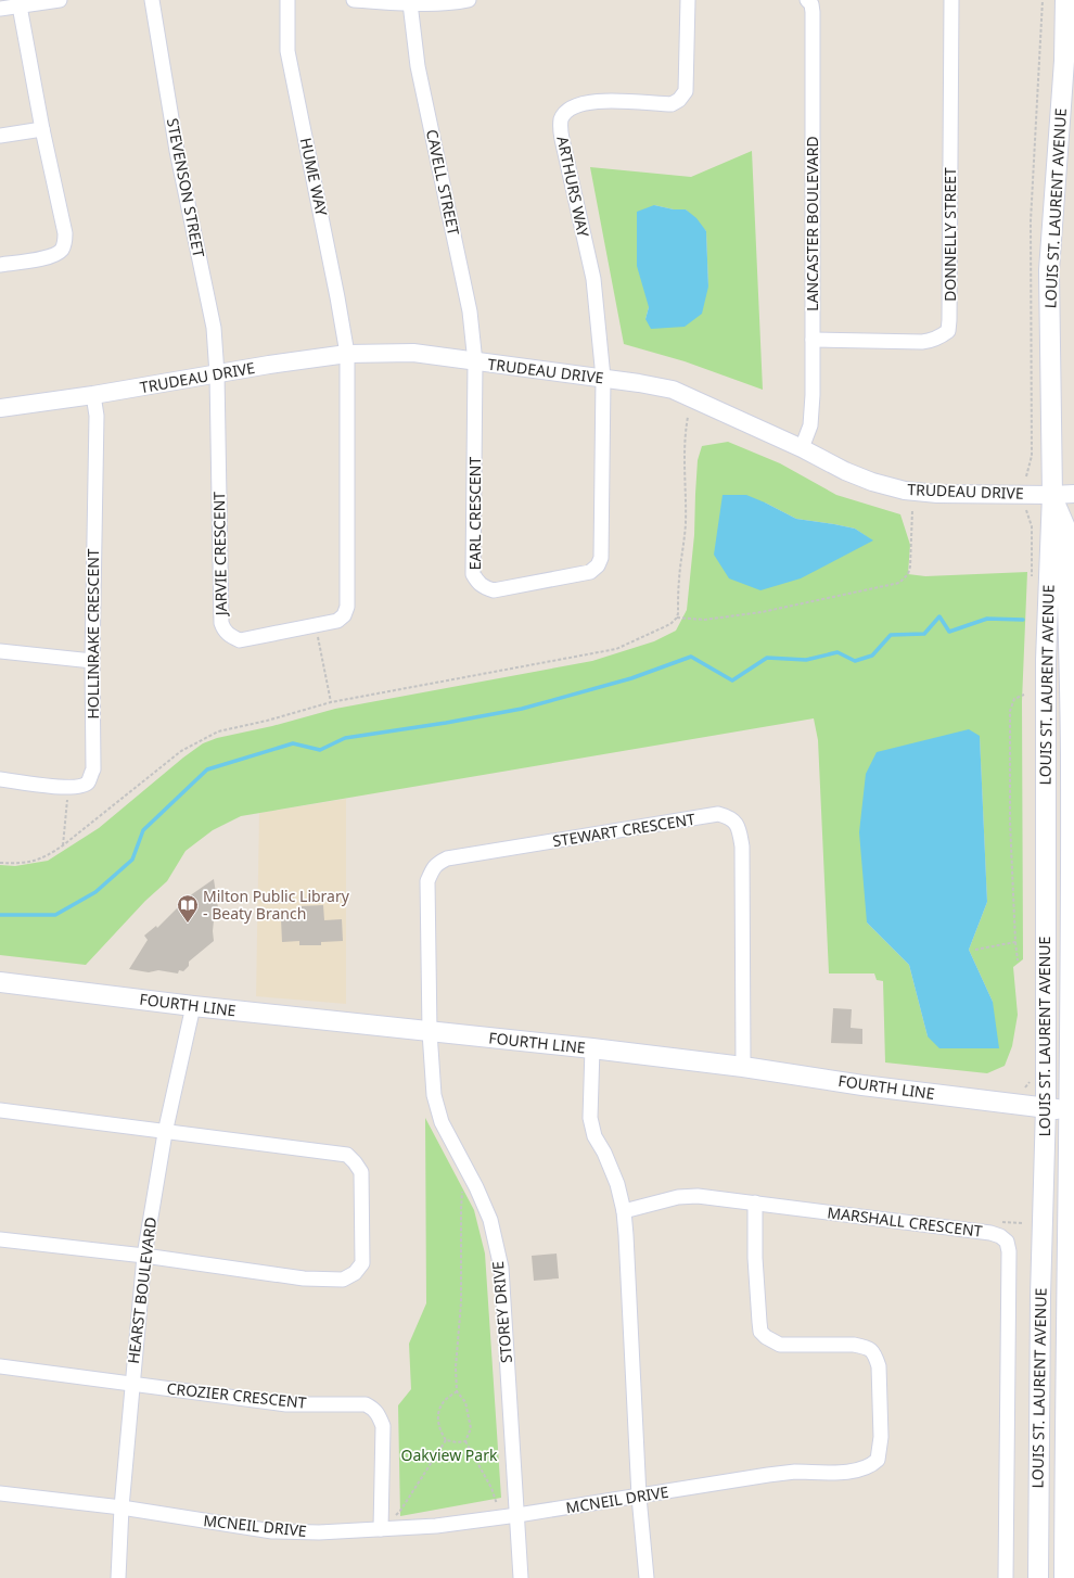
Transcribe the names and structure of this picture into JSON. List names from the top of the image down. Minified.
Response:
{"streets":{"main road":["LOUIS ST. LAURENT AVENUE","FOURTH LINE"],"street":["HUME WAY","CAVELL STREET","ARTHURS WAY","STEVENSON STREET","LANCASTER BOULEVARD","DONNELLY STREET","TRUDEAU DRIVE","EARL CRESCENT","JARVIE CRESCENT","HOLLINRAKE CRESCENT","STEWART CRESCENT","MARSHALL CRESCENT","HEARST BOULEVARD","STOREY DRIVE","CROZIER CRESCENT","MCNEIL DRIVE"]},"crossings":[["HUME WAY","TRUDEAU DRIVE"],["HUME WAY","JARVIE CRESCENT"],["CAVELL STREET","TRUDEAU DRIVE"],["CAVELL STREET","EARL CRESCENT"],["ARTHURS WAY","TRUDEAU DRIVE"],["ARTHURS WAY","EARL CRESCENT"],["STEVENSON STREET","TRUDEAU DRIVE"],["STEVENSON STREET","JARVIE CRESCENT"],["LOUIS ST. LAURENT AVENUE","TRUDEAU DRIVE"],["LOUIS ST. LAURENT AVENUE","FOURTH LINE"],["LANCASTER BOULEVARD","DONNELLY STREET"],["LANCASTER BOULEVARD","TRUDEAU DRIVE"],["TRUDEAU DRIVE","EARL CRESCENT"],["TRUDEAU DRIVE","JARVIE CRESCENT"],["TRUDEAU DRIVE","HOLLINRAKE CRESCENT"],["STEWART CRESCENT","FOURTH LINE"],["STEWART CRESCENT","STOREY DRIVE"],["FOURTH LINE","HEARST BOULEVARD"],["FOURTH LINE","STOREY DRIVE"],["MARSHALL CRESCENT","MCNEIL DRIVE"],["HEARST BOULEVARD","CROZIER CRESCENT"],["HEARST BOULEVARD","MCNEIL DRIVE"],["STOREY DRIVE","MCNEIL DRIVE"],["CROZIER CRESCENT","MCNEIL DRIVE"]],"parks":["Oakview Park"],"places":{"library":["Milton Public Library - Beaty Branch"]}}
